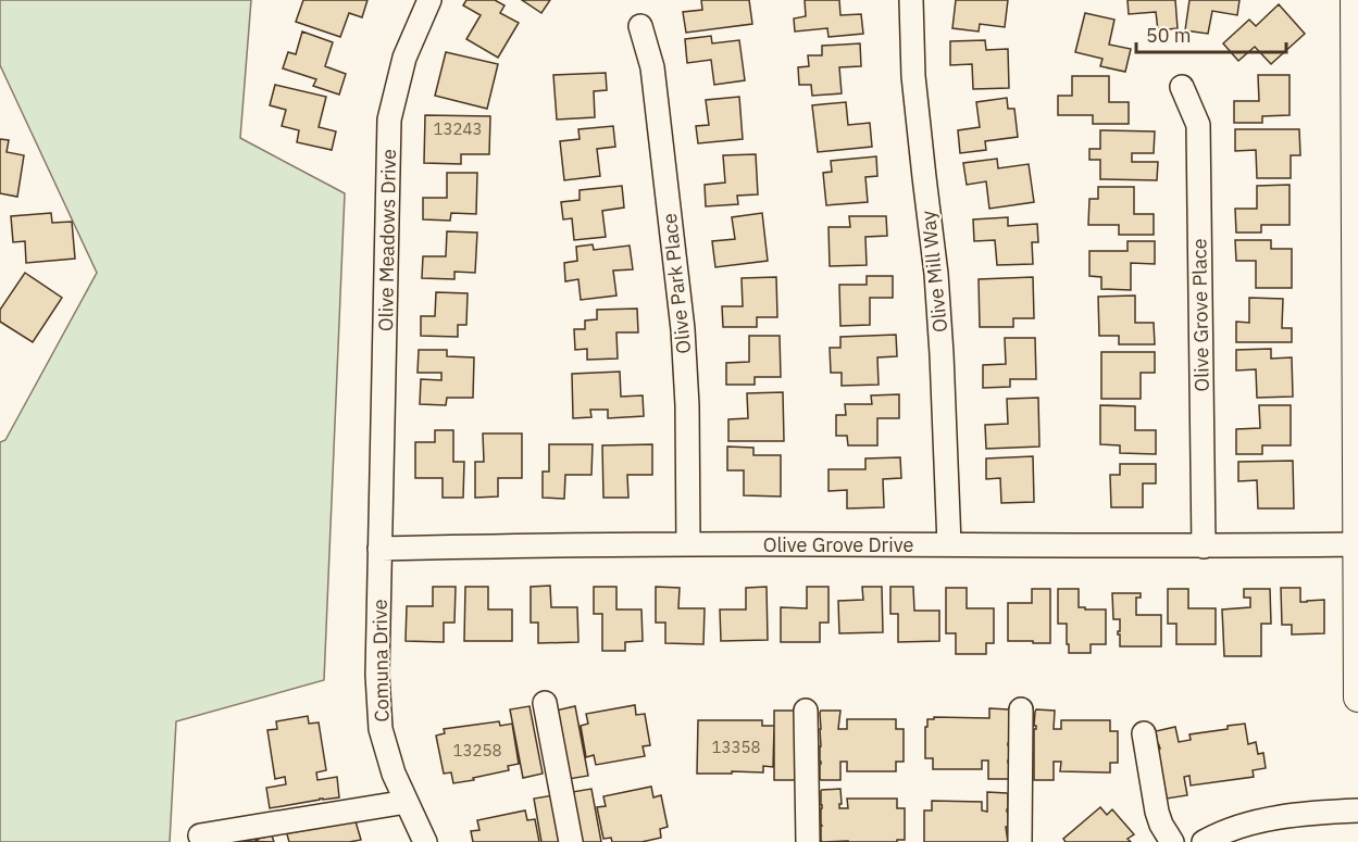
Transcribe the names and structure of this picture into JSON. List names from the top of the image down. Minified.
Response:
{"streets":{"street":["Olive Meadows Drive","Olive Mill Way","Olive Park Place","Olive Grove Place","Olive Grove Drive","Comuna Drive"]},"crossings":[["Olive Meadows Drive","Olive Grove Drive"],["Olive Meadows Drive","Comuna Drive"],["Olive Mill Way","Olive Grove Drive"],["Olive Park Place","Olive Grove Drive"],["Olive Grove Place","Olive Grove Drive"],["Olive Grove Drive","Comuna Drive"]],"house_numbers":["13243","13358","13258"],"scale_bar":"50 m"}
